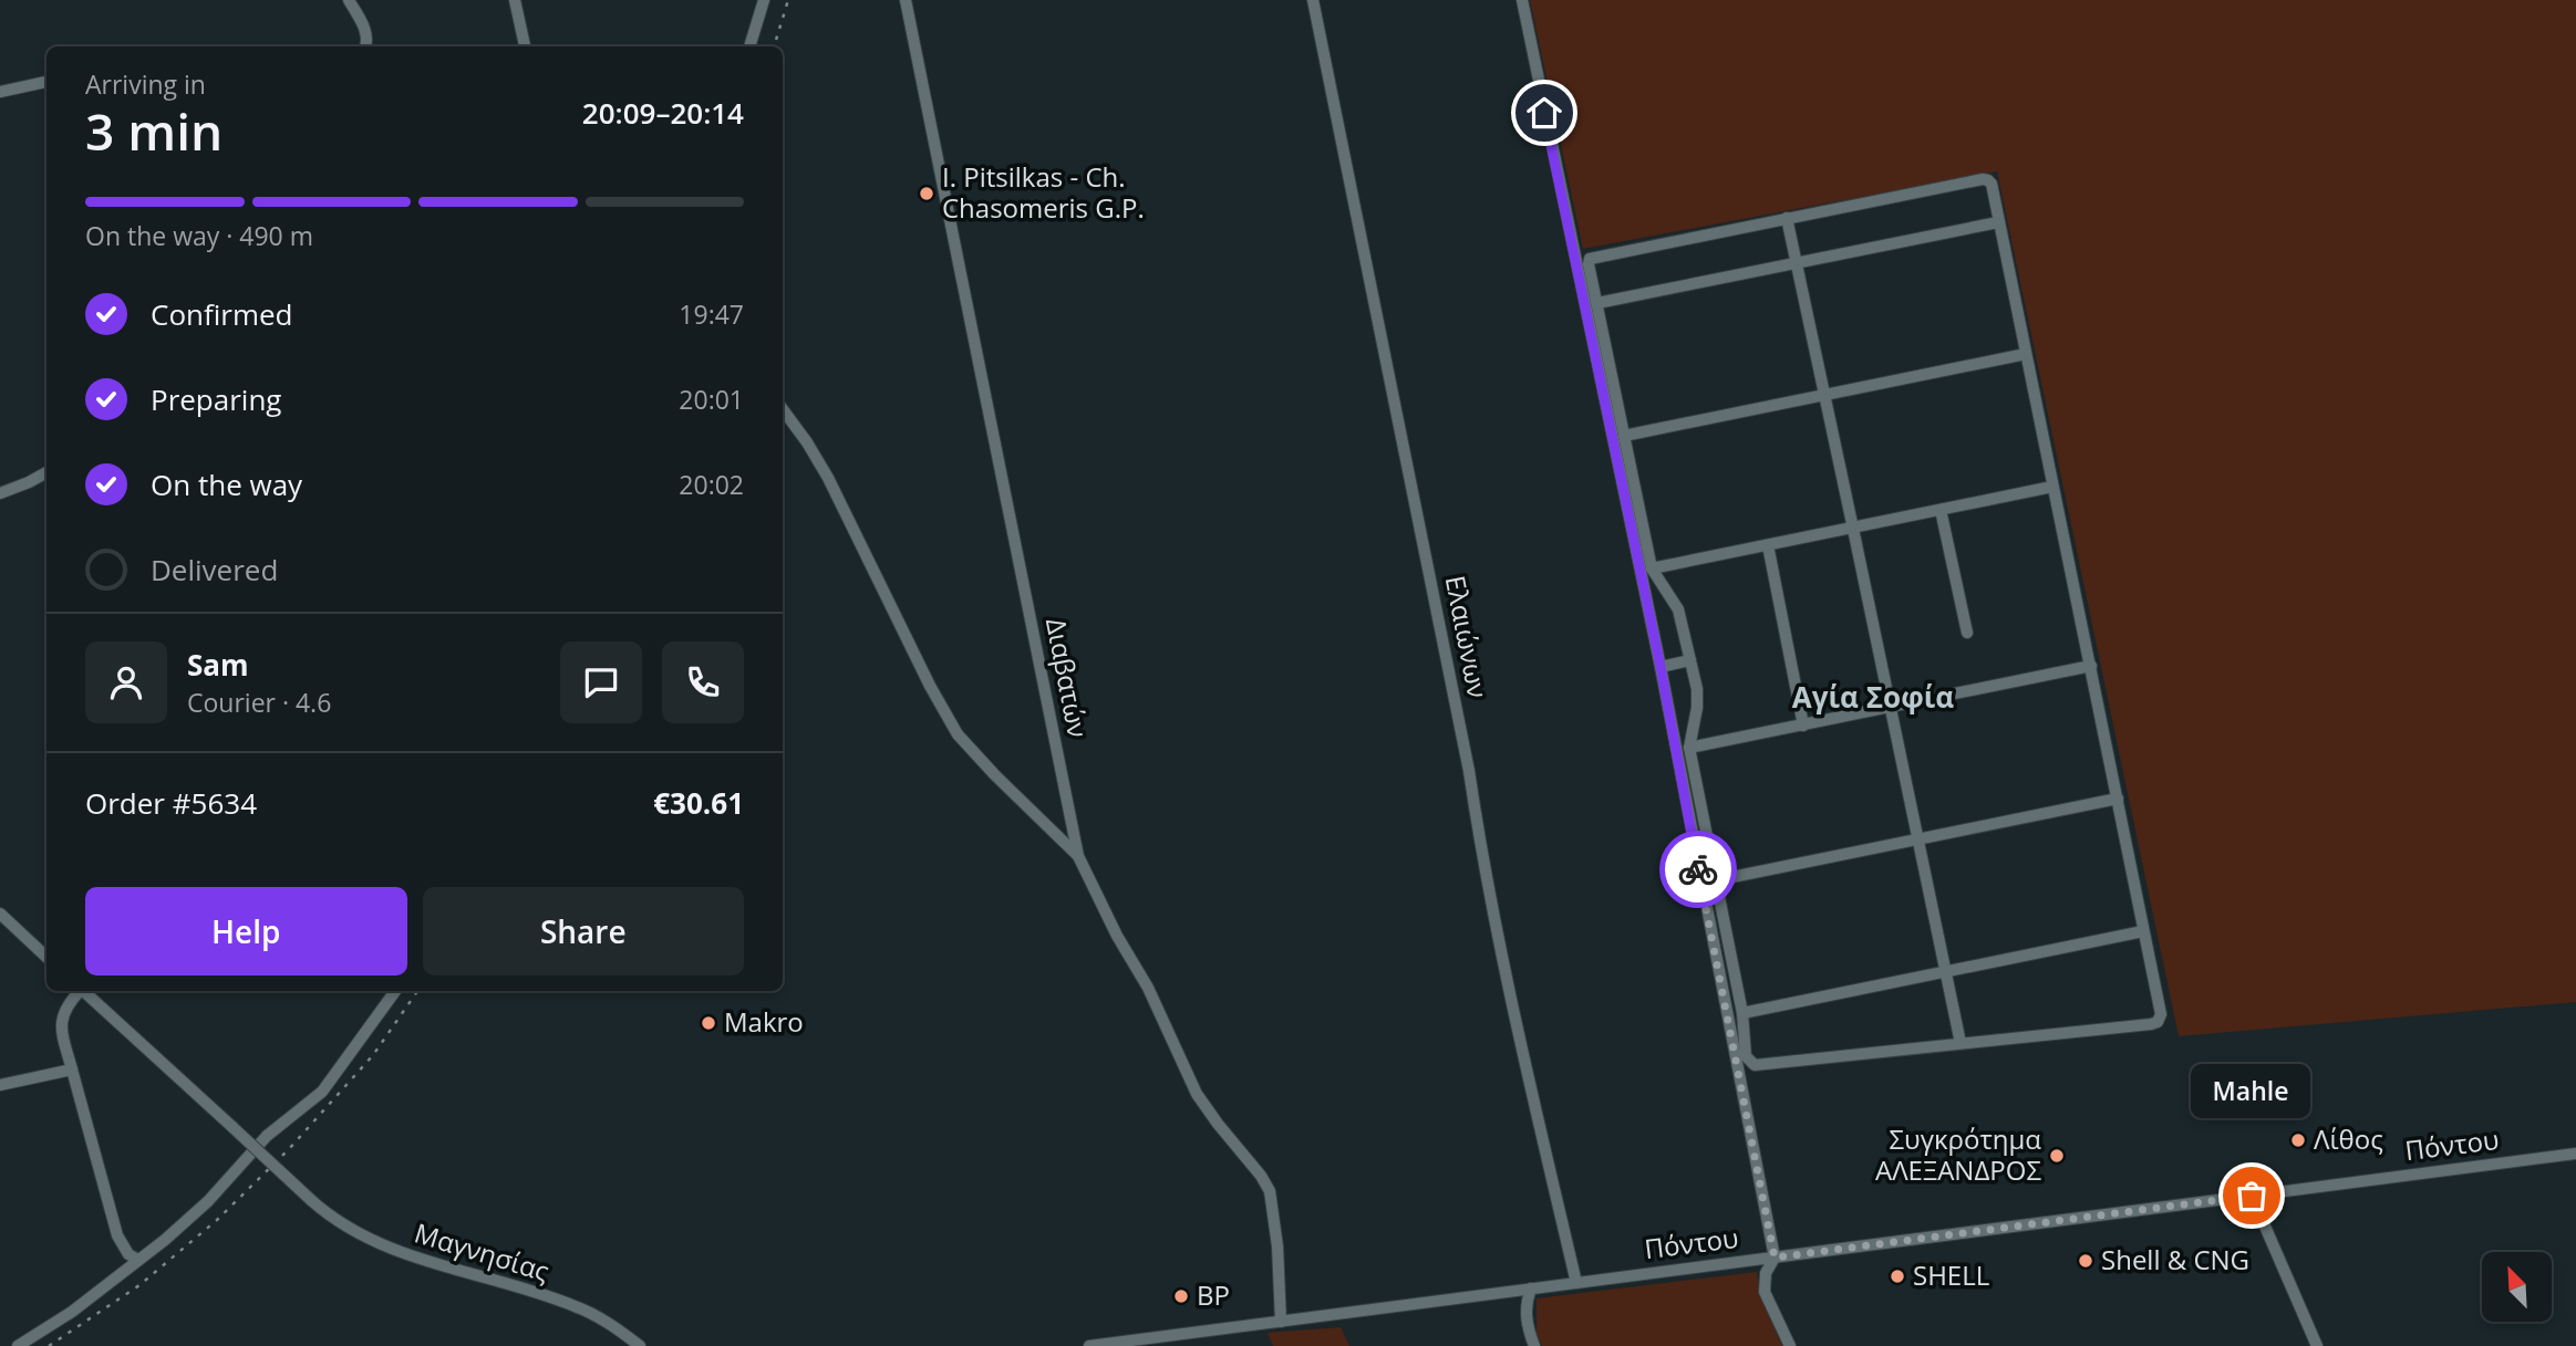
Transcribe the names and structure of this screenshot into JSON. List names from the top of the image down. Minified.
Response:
{"streets":{"street":["Ελαιώνων","Διαβατών","Πόντου","Μαγνησίας"]},"crossings":[["Ελαιώνων","Πόντου"],["Διαβατών","Πόντου"]],"districts":["Αγία Σοφία"],"places":["I. Pitsilkas - Ch. Chasomeris G.P.","Makro","Λίθος","Συγκρότημα ΑΛΕΞΑΝΔΡΟΣ","Mahle","Shell & CNG","SHELL","BP"],"north":"top left","page":{"heading":["3 min","Arriving in","20:09–20:14"],"panel":["Sam","Courier · 4.6","Order #5634","€30.61"],"bar":"On the way · 490 m","list":[["Confirmed","19:47"],["Preparing","20:01"],["On the way","20:02"],"Delivered"],"buttons":["Help","Share"],"bubble":"Mahle"}}
